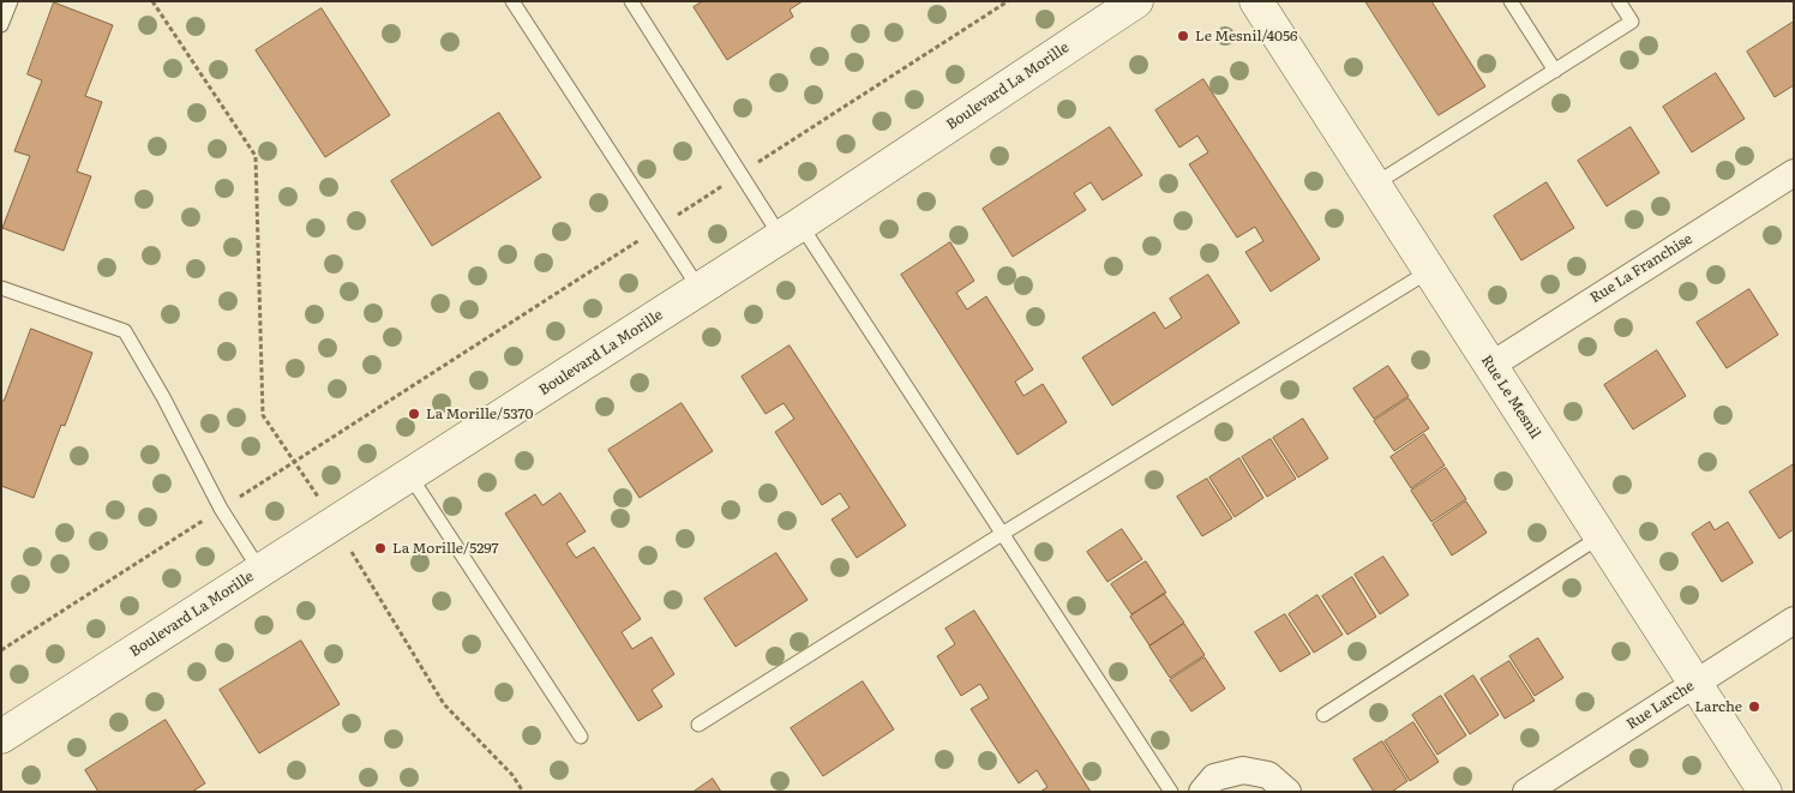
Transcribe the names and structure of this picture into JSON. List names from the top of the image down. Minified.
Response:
{"streets":{"street":["Boulevard La Morille","Rue La Franchise","Rue Le Mesnil","Rue Larche"]},"crossings":[["Rue La Franchise","Rue Le Mesnil"],["Rue Le Mesnil","Rue Larche"]],"places":["Le Mesnil/4056","La Morille/5370","La Morille/5297","Larche"]}
